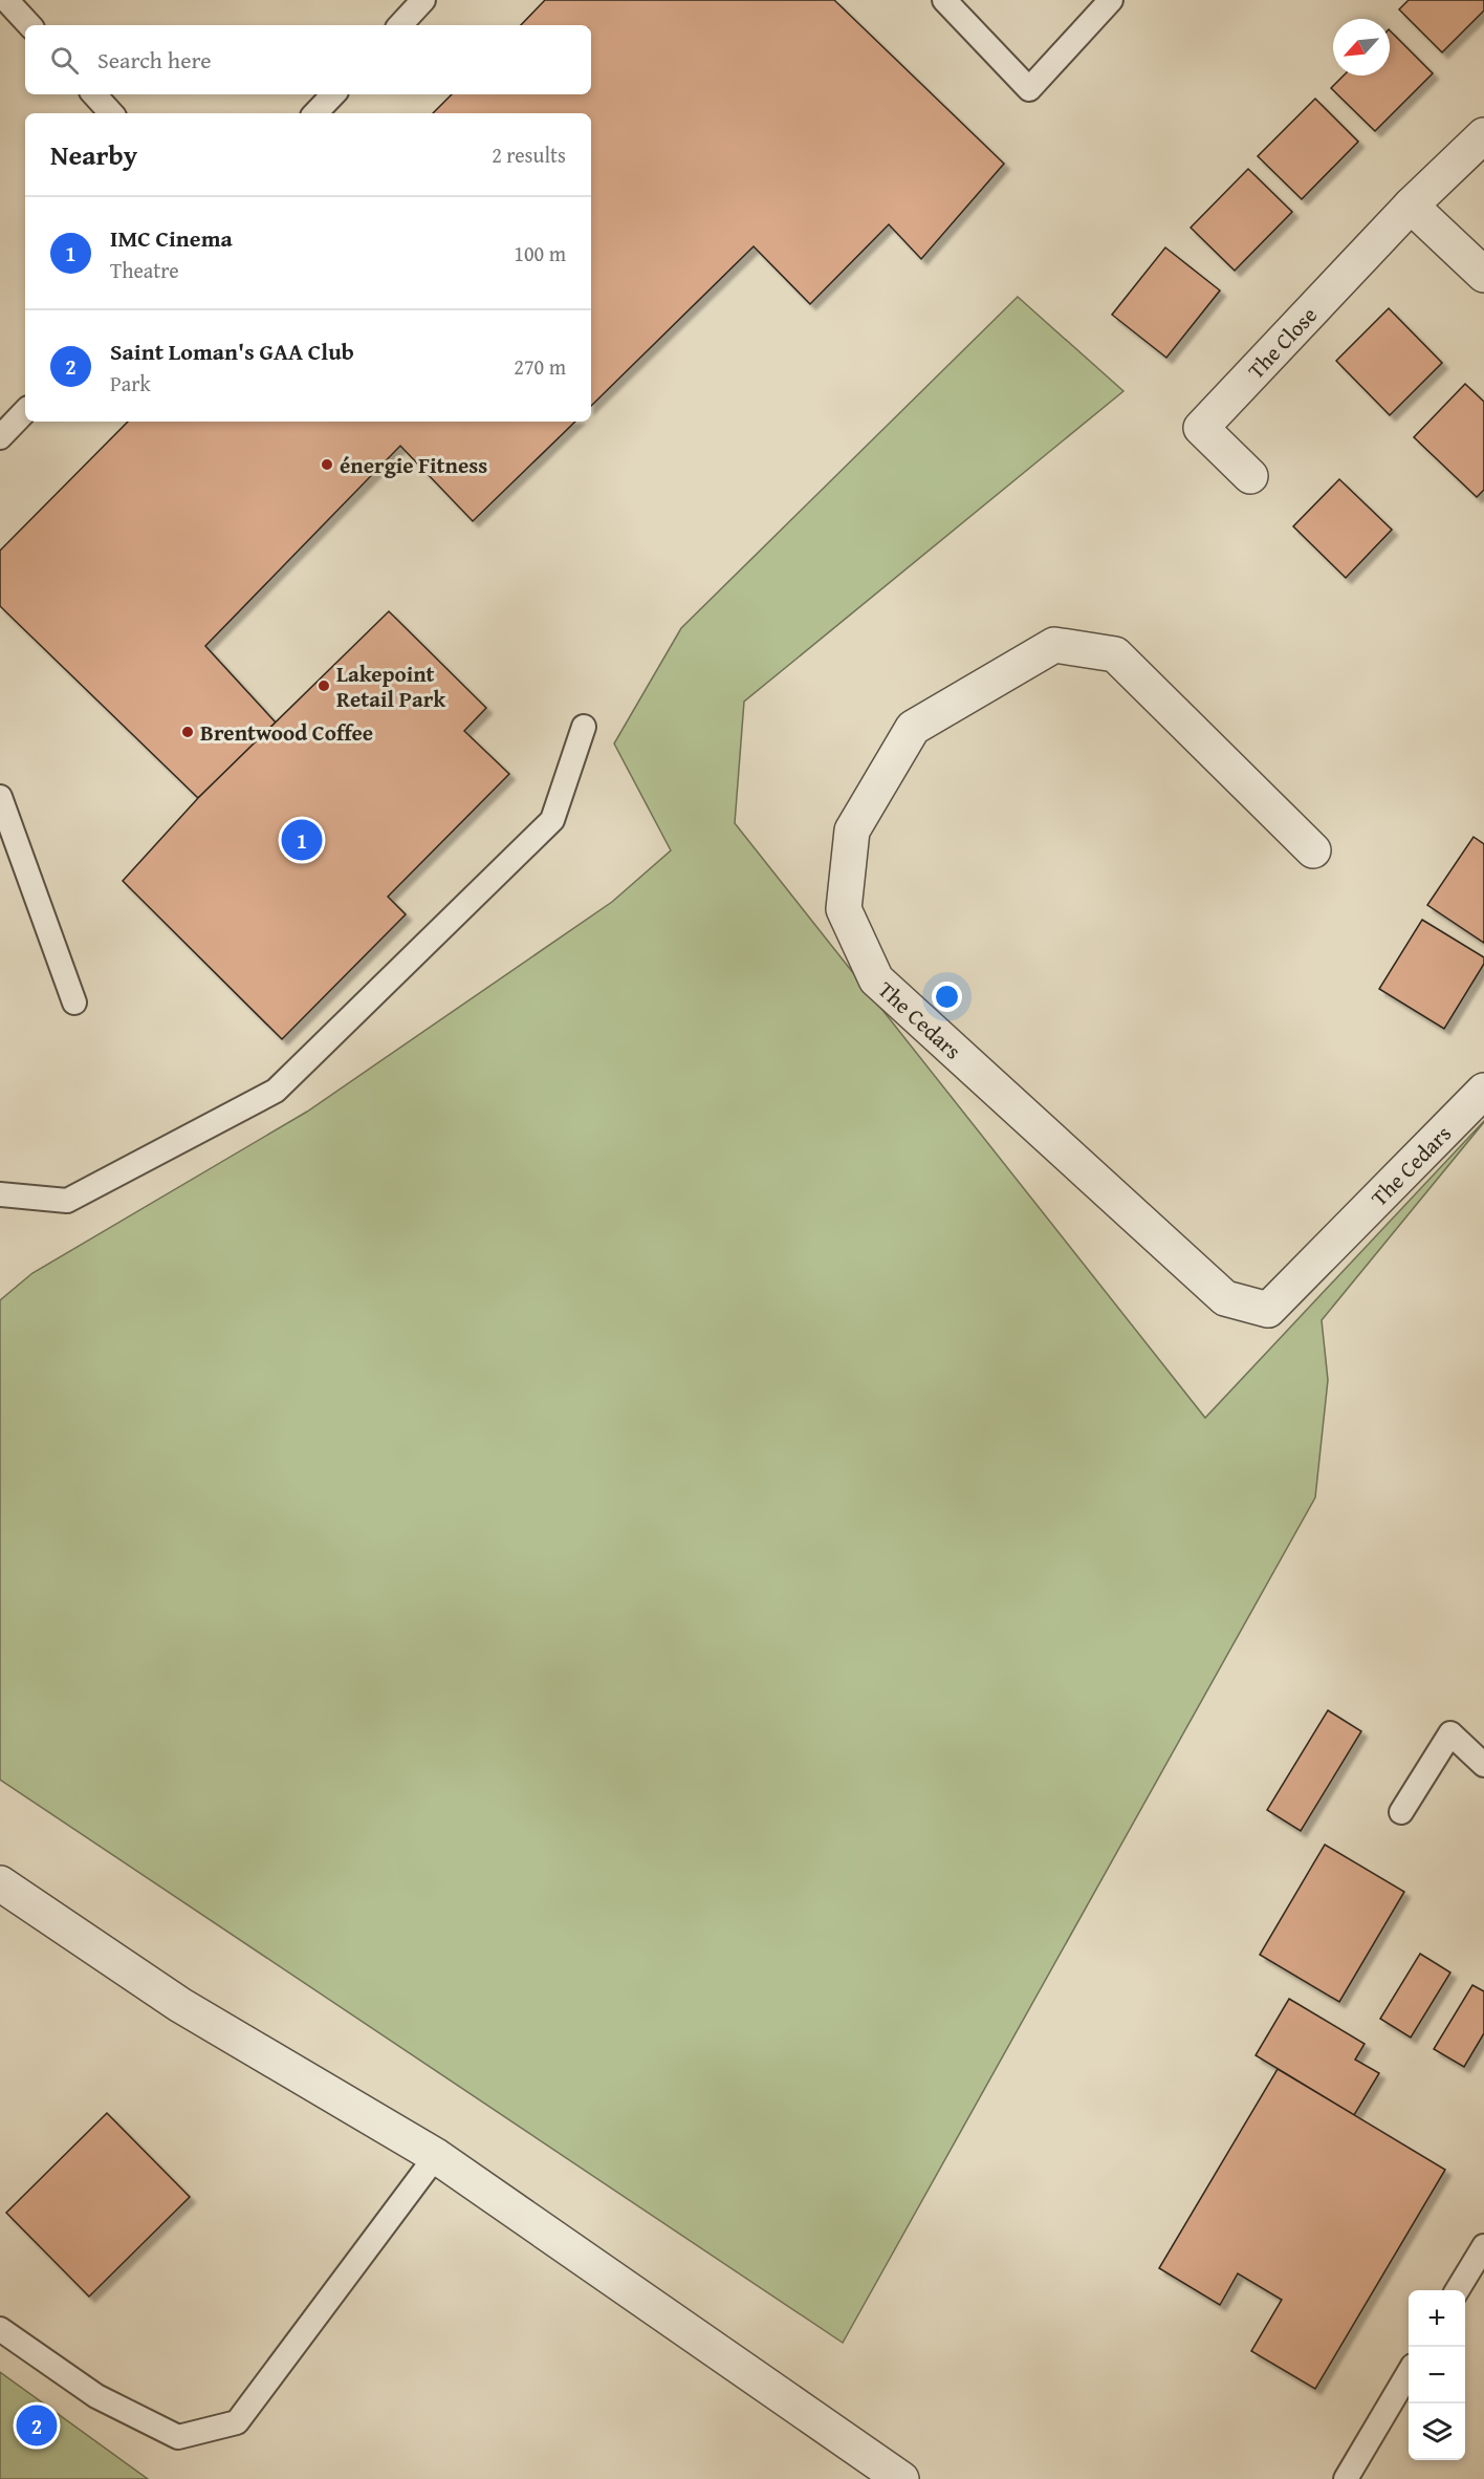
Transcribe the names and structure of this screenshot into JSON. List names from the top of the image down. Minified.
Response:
{"streets":{"street":["The Close","The Cedars"]},"places":["énergie Fitness","Lakepoint Retail Park","Brentwood Coffee"],"north":"bottom left","page":{"search":"Search here","heading":["Nearby","2 results"],"list":[{"mark":"1","name":"IMC Cinema","note":"Theatre","value":"100 m"},{"mark":"2","name":"Saint Loman's GAA Club","note":"Park","value":"270 m"}],"pins":["1","2"],"map_buttons":["+","−"]}}
